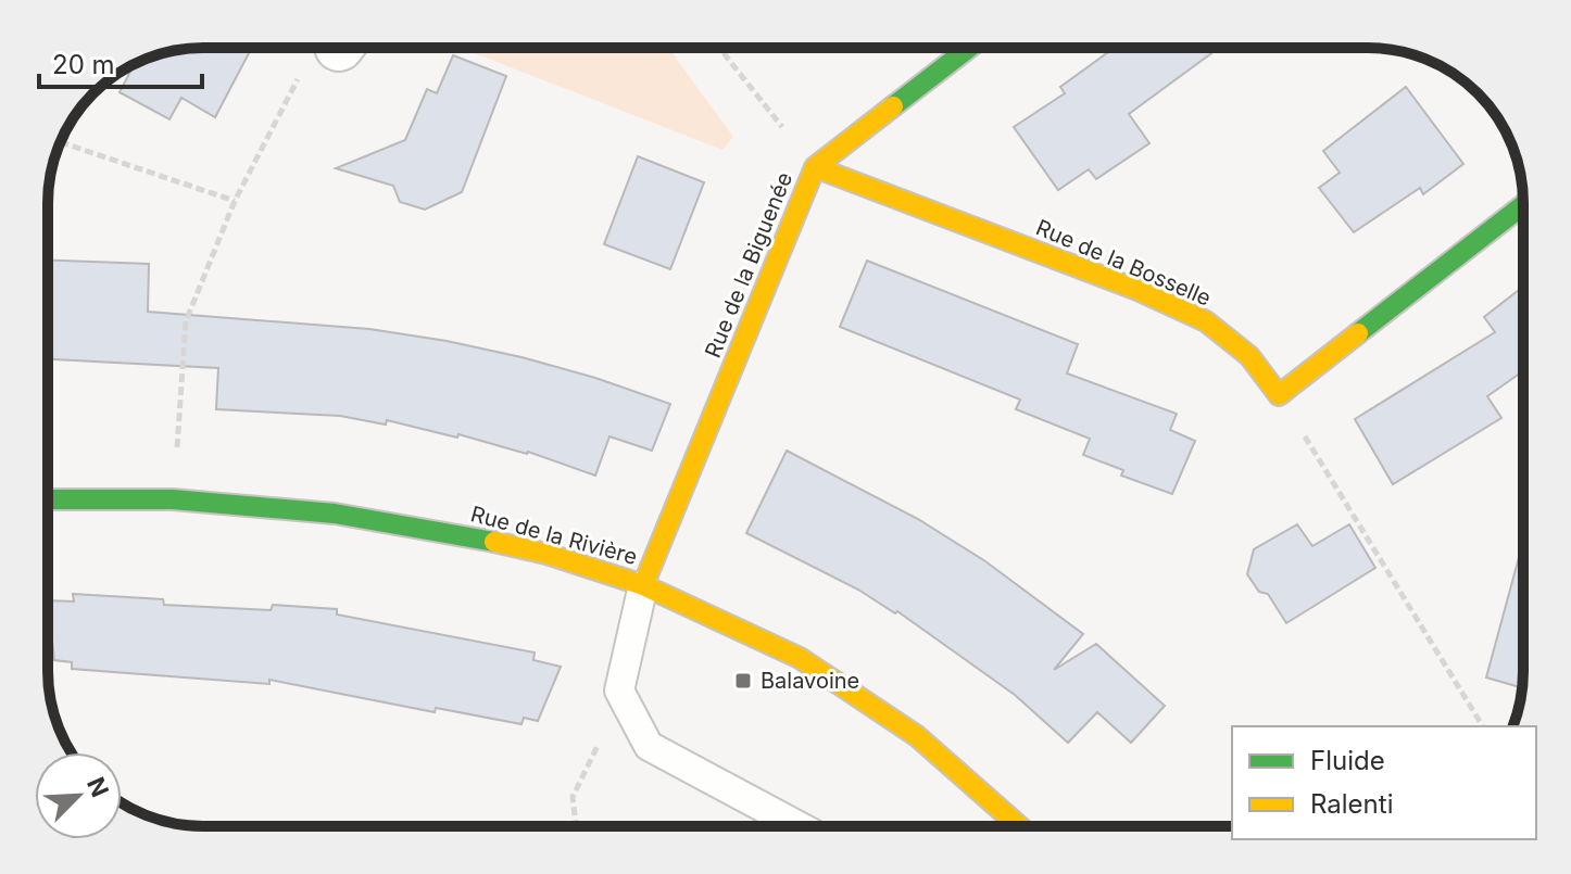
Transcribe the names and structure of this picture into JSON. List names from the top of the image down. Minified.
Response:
{"streets":{"street":["Rue de la Bosselle","Rue de la Biguenée","Rue de la Rivière"]},"crossings":[["Rue de la Bosselle","Rue de la Biguenée"],["Rue de la Biguenée","Rue de la Rivière"]],"places":{"transit":["Balavoine"]},"legend":["Fluide","Ralenti"],"scale_bar":"20 m","north":"top right"}
